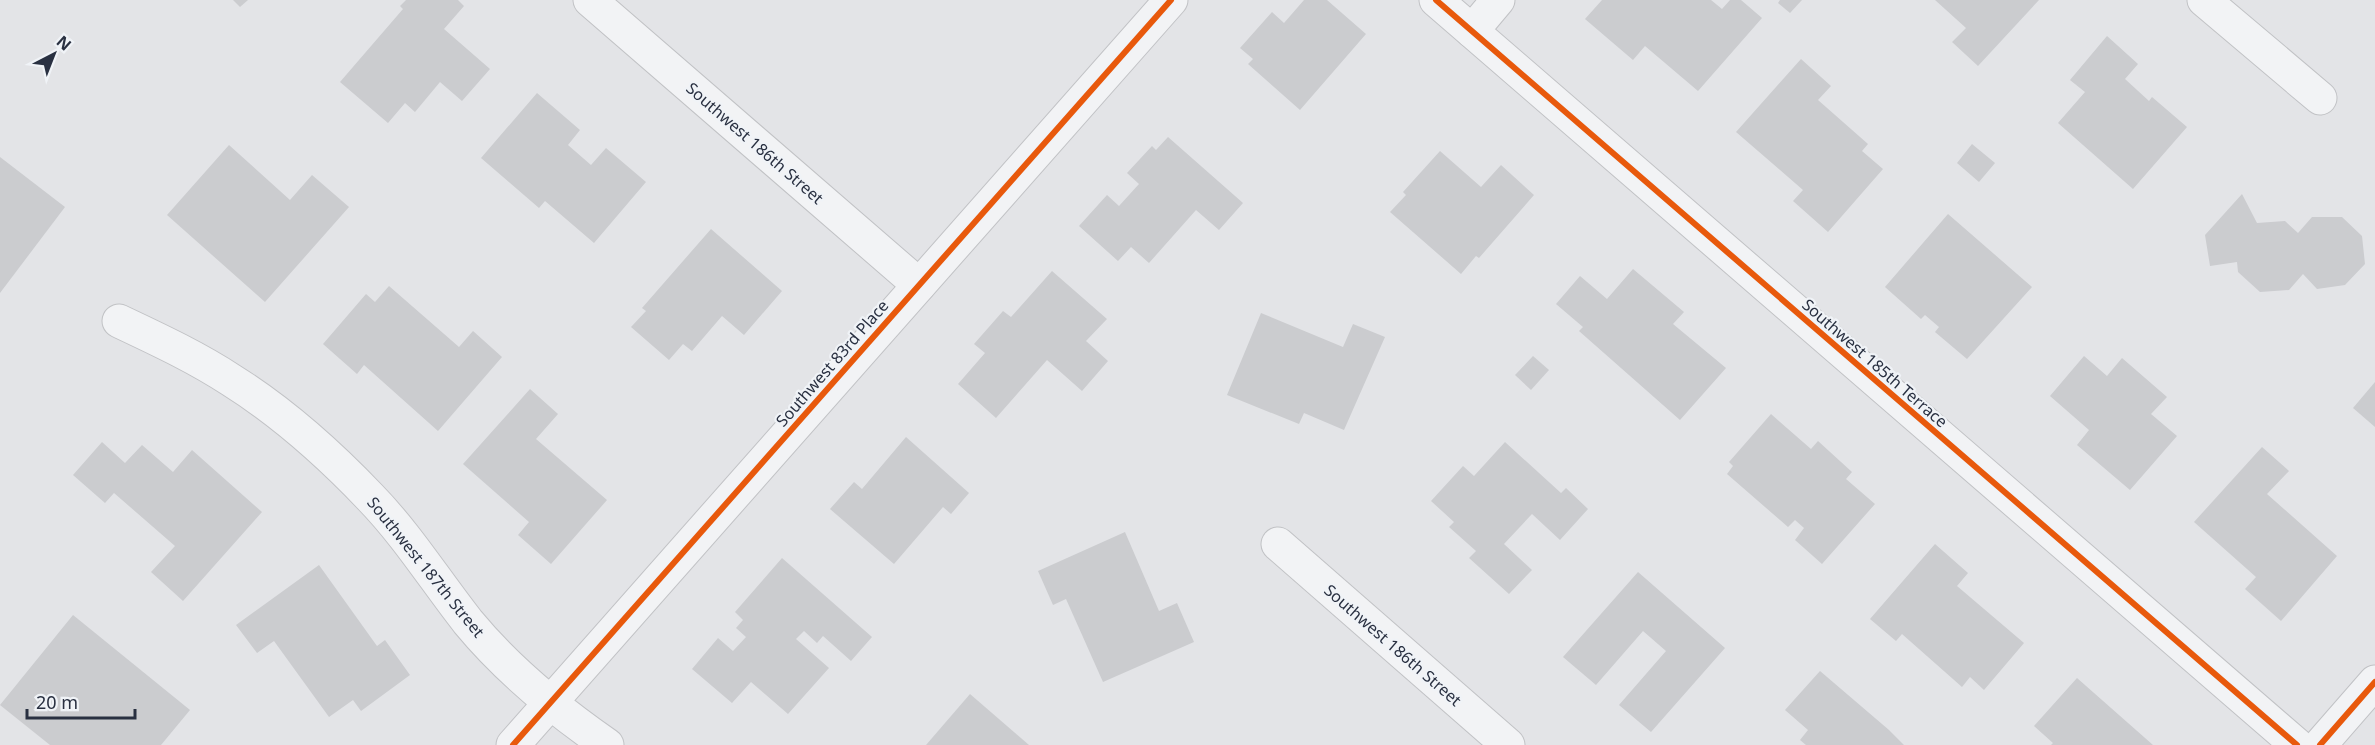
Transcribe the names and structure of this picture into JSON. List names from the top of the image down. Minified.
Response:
{"streets":{"street":["Southwest 186th Street","Southwest 83rd Place","Southwest 185th Terrace","Southwest 187th Street"]},"crossings":[["Southwest 186th Street","Southwest 83rd Place"],["Southwest 83rd Place","Southwest 187th Street"]],"scale_bar":"20 m","north":"top right"}
